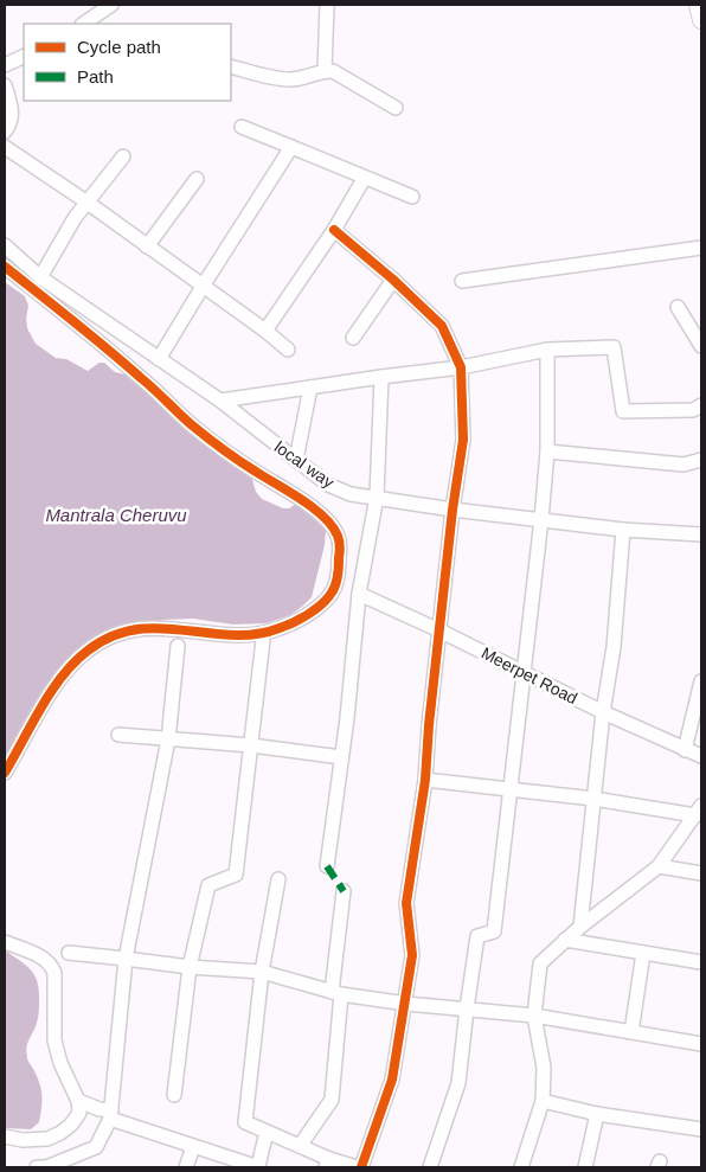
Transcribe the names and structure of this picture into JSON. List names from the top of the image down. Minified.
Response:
{"streets":{"street":["local way","Meerpet Road"]},"water":["Mantrala Cheruvu"],"legend":["Cycle path","Path"]}
